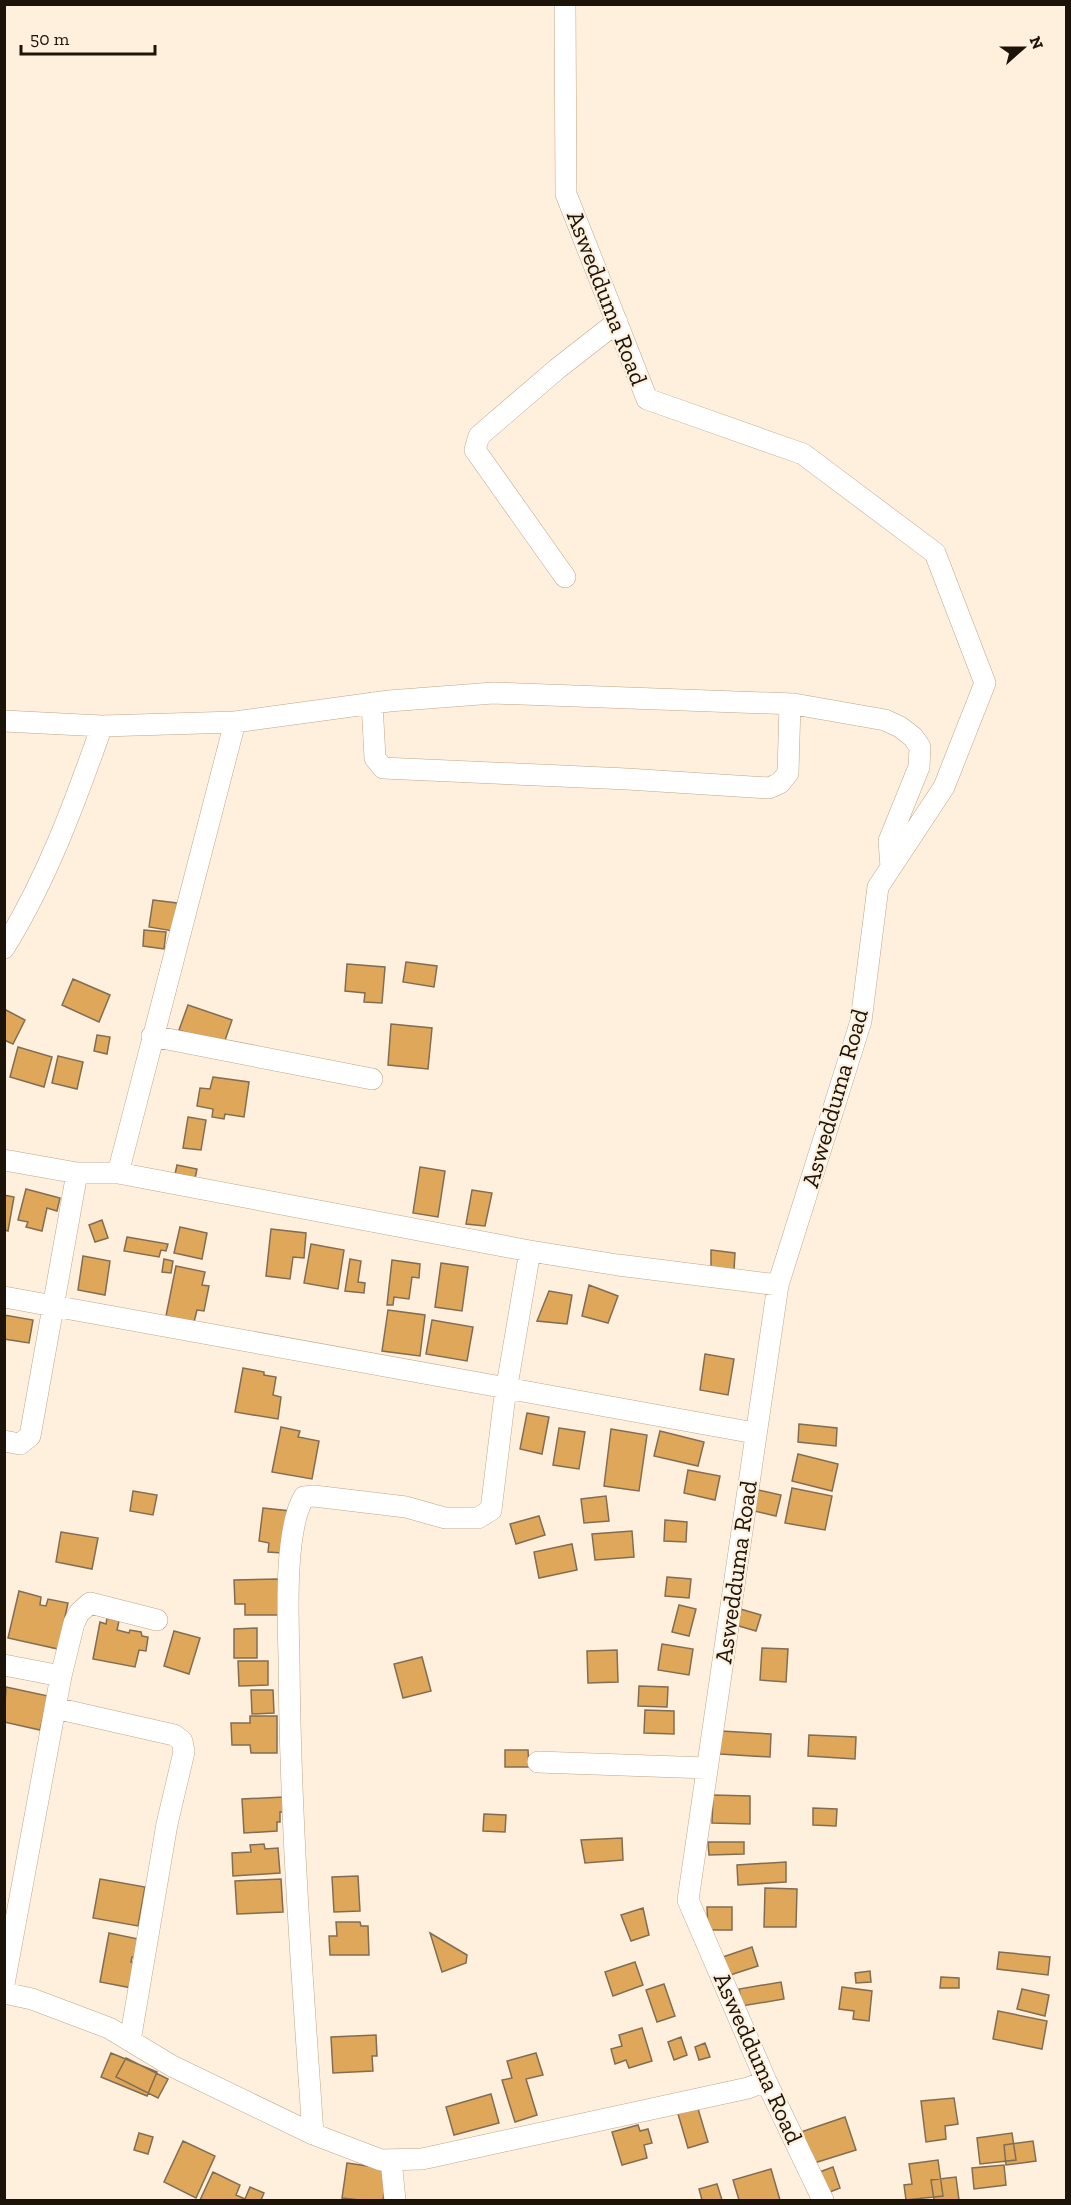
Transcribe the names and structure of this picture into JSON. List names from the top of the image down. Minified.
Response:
{"streets":{"street":["Aswedduma Road"]},"scale_bar":"50 m","north":"right"}
